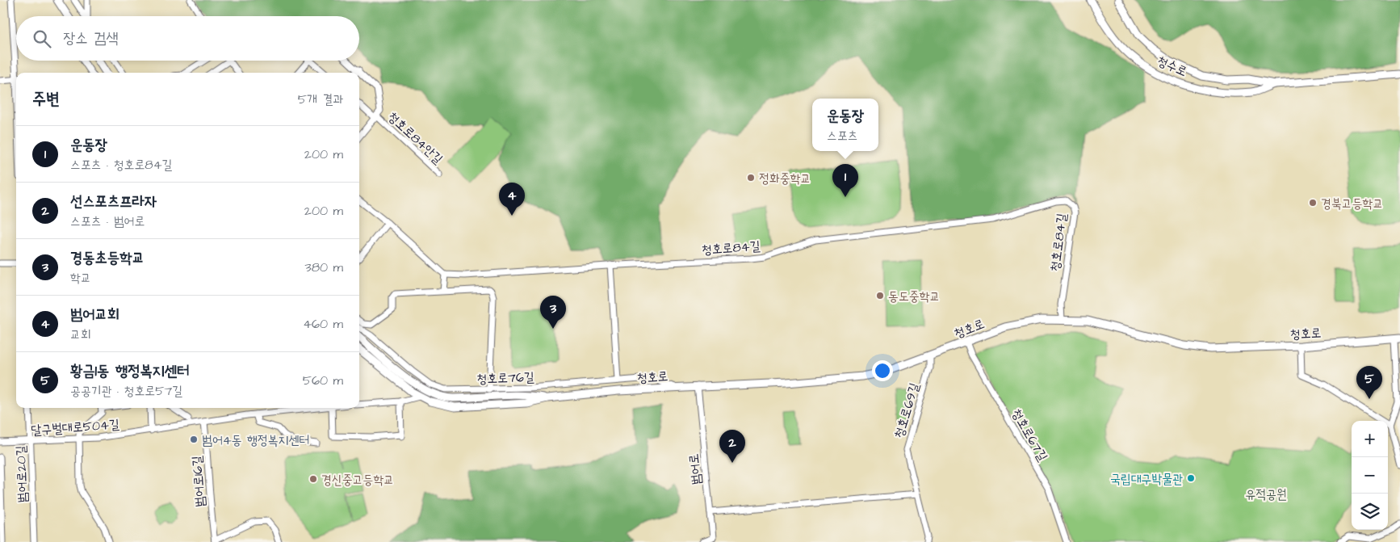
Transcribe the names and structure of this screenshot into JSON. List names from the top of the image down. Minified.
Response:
{"streets":{"main road":["청수로","청호로"],"street":["청호로84안길","청호로84길","청호로76길","청호로69길","달구벌대로504길","청호로67길","범어로","범어로20길","범어로16길"]},"crossings":[["청호로84길","청호로"],["청호로","청호로76길"],["청호로","청호로69길"],["청호로","청호로67길"],["청호로","범어로"],["달구벌대로504길","범어로20길"],["달구벌대로504길","범어로16길"]],"parks":["유적공원"],"places":["정화중학교","경북고등학교","동도중학교","범어4동 행정복지센터","국립대구박물관","경신중고등학교"],"page":{"search":"장소 검색","heading":["주변","5개 결과"],"popup":["운동장","스포츠"],"list":[{"mark":"1","name":"운동장","note":"스포츠 · 청호로84길","value":"200 m"},{"mark":"2","name":"선스포츠프라자","note":"스포츠 · 범어로","value":"200 m"},{"mark":"3","name":"경동초등학교","note":"학교","value":"380 m"},{"mark":"4","name":"범어교회","note":"교회","value":"460 m"},{"mark":"5","name":"황금1동 행정복지센터","note":"공공기관 · 청호로57길","value":"560 m"}],"pins":["1","4","3","5","2"],"map_buttons":["+","−"]}}
